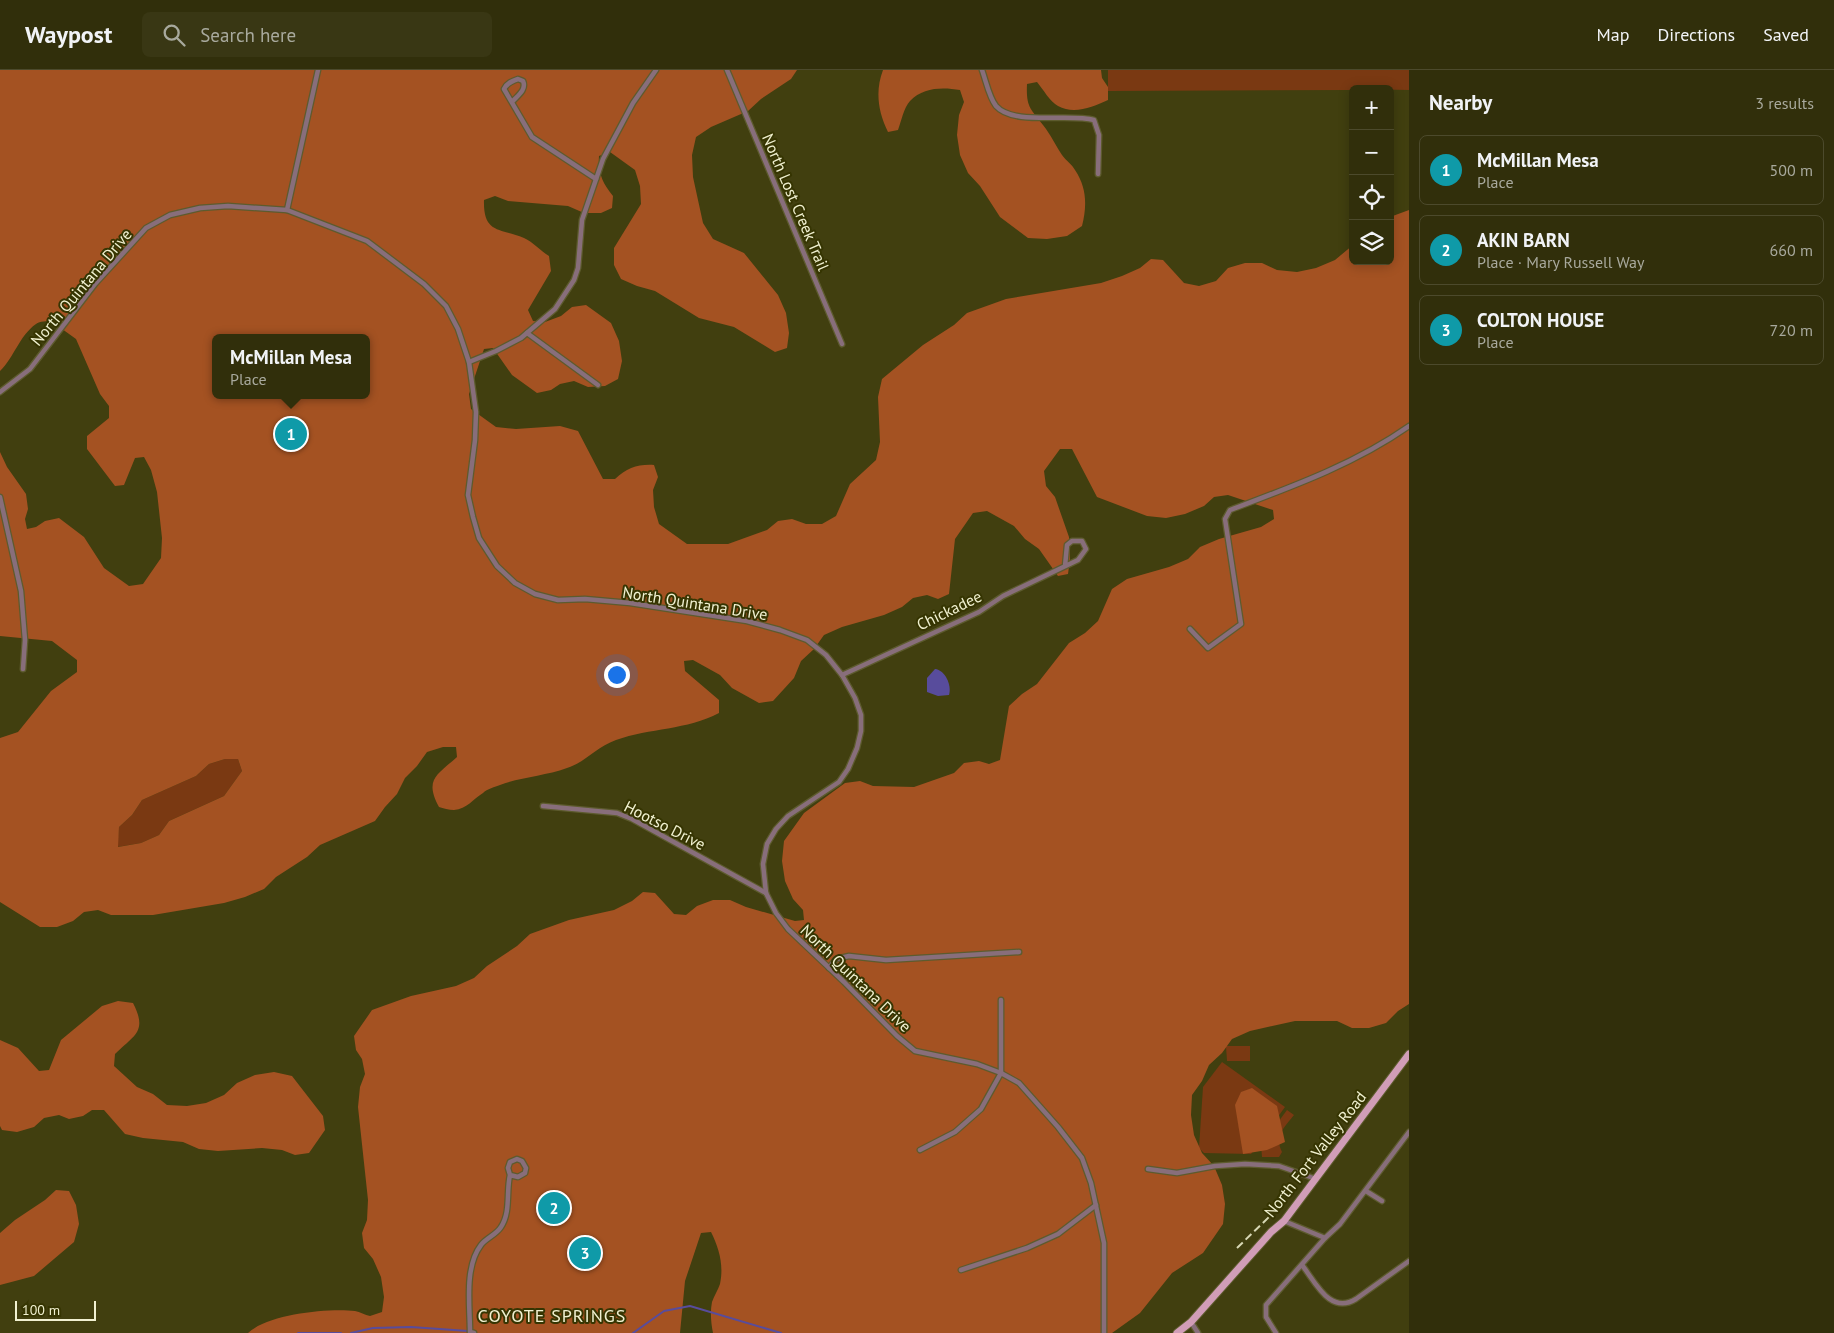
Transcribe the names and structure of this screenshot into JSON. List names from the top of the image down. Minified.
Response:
{"streets":{"main road":["North Fort Valley Road"],"street":["North Lost Creek Trail","North Quintana Drive","Chickadee","Hootso Drive"]},"crossings":[["North Quintana Drive","Chickadee"],["North Quintana Drive","Hootso Drive"]],"districts":["COYOTE SPRINGS"],"scale_bar":"100 m","page":{"header":"Waypost","search":"Search here","nav":["Map","Directions","Saved"],"heading":["Nearby","3 results"],"map_buttons":["+","−"],"list":[{"mark":"1","name":"McMillan Mesa","note":"Place","value":"500 m"},{"mark":"2","name":"AKIN BARN","note":"Place · Mary Russell Way","value":"660 m"},{"mark":"3","name":"COLTON HOUSE","note":"Place","value":"720 m"}],"popup":["McMillan Mesa","Place"],"pins":["1","2","3"],"scale":"100 m"}}
